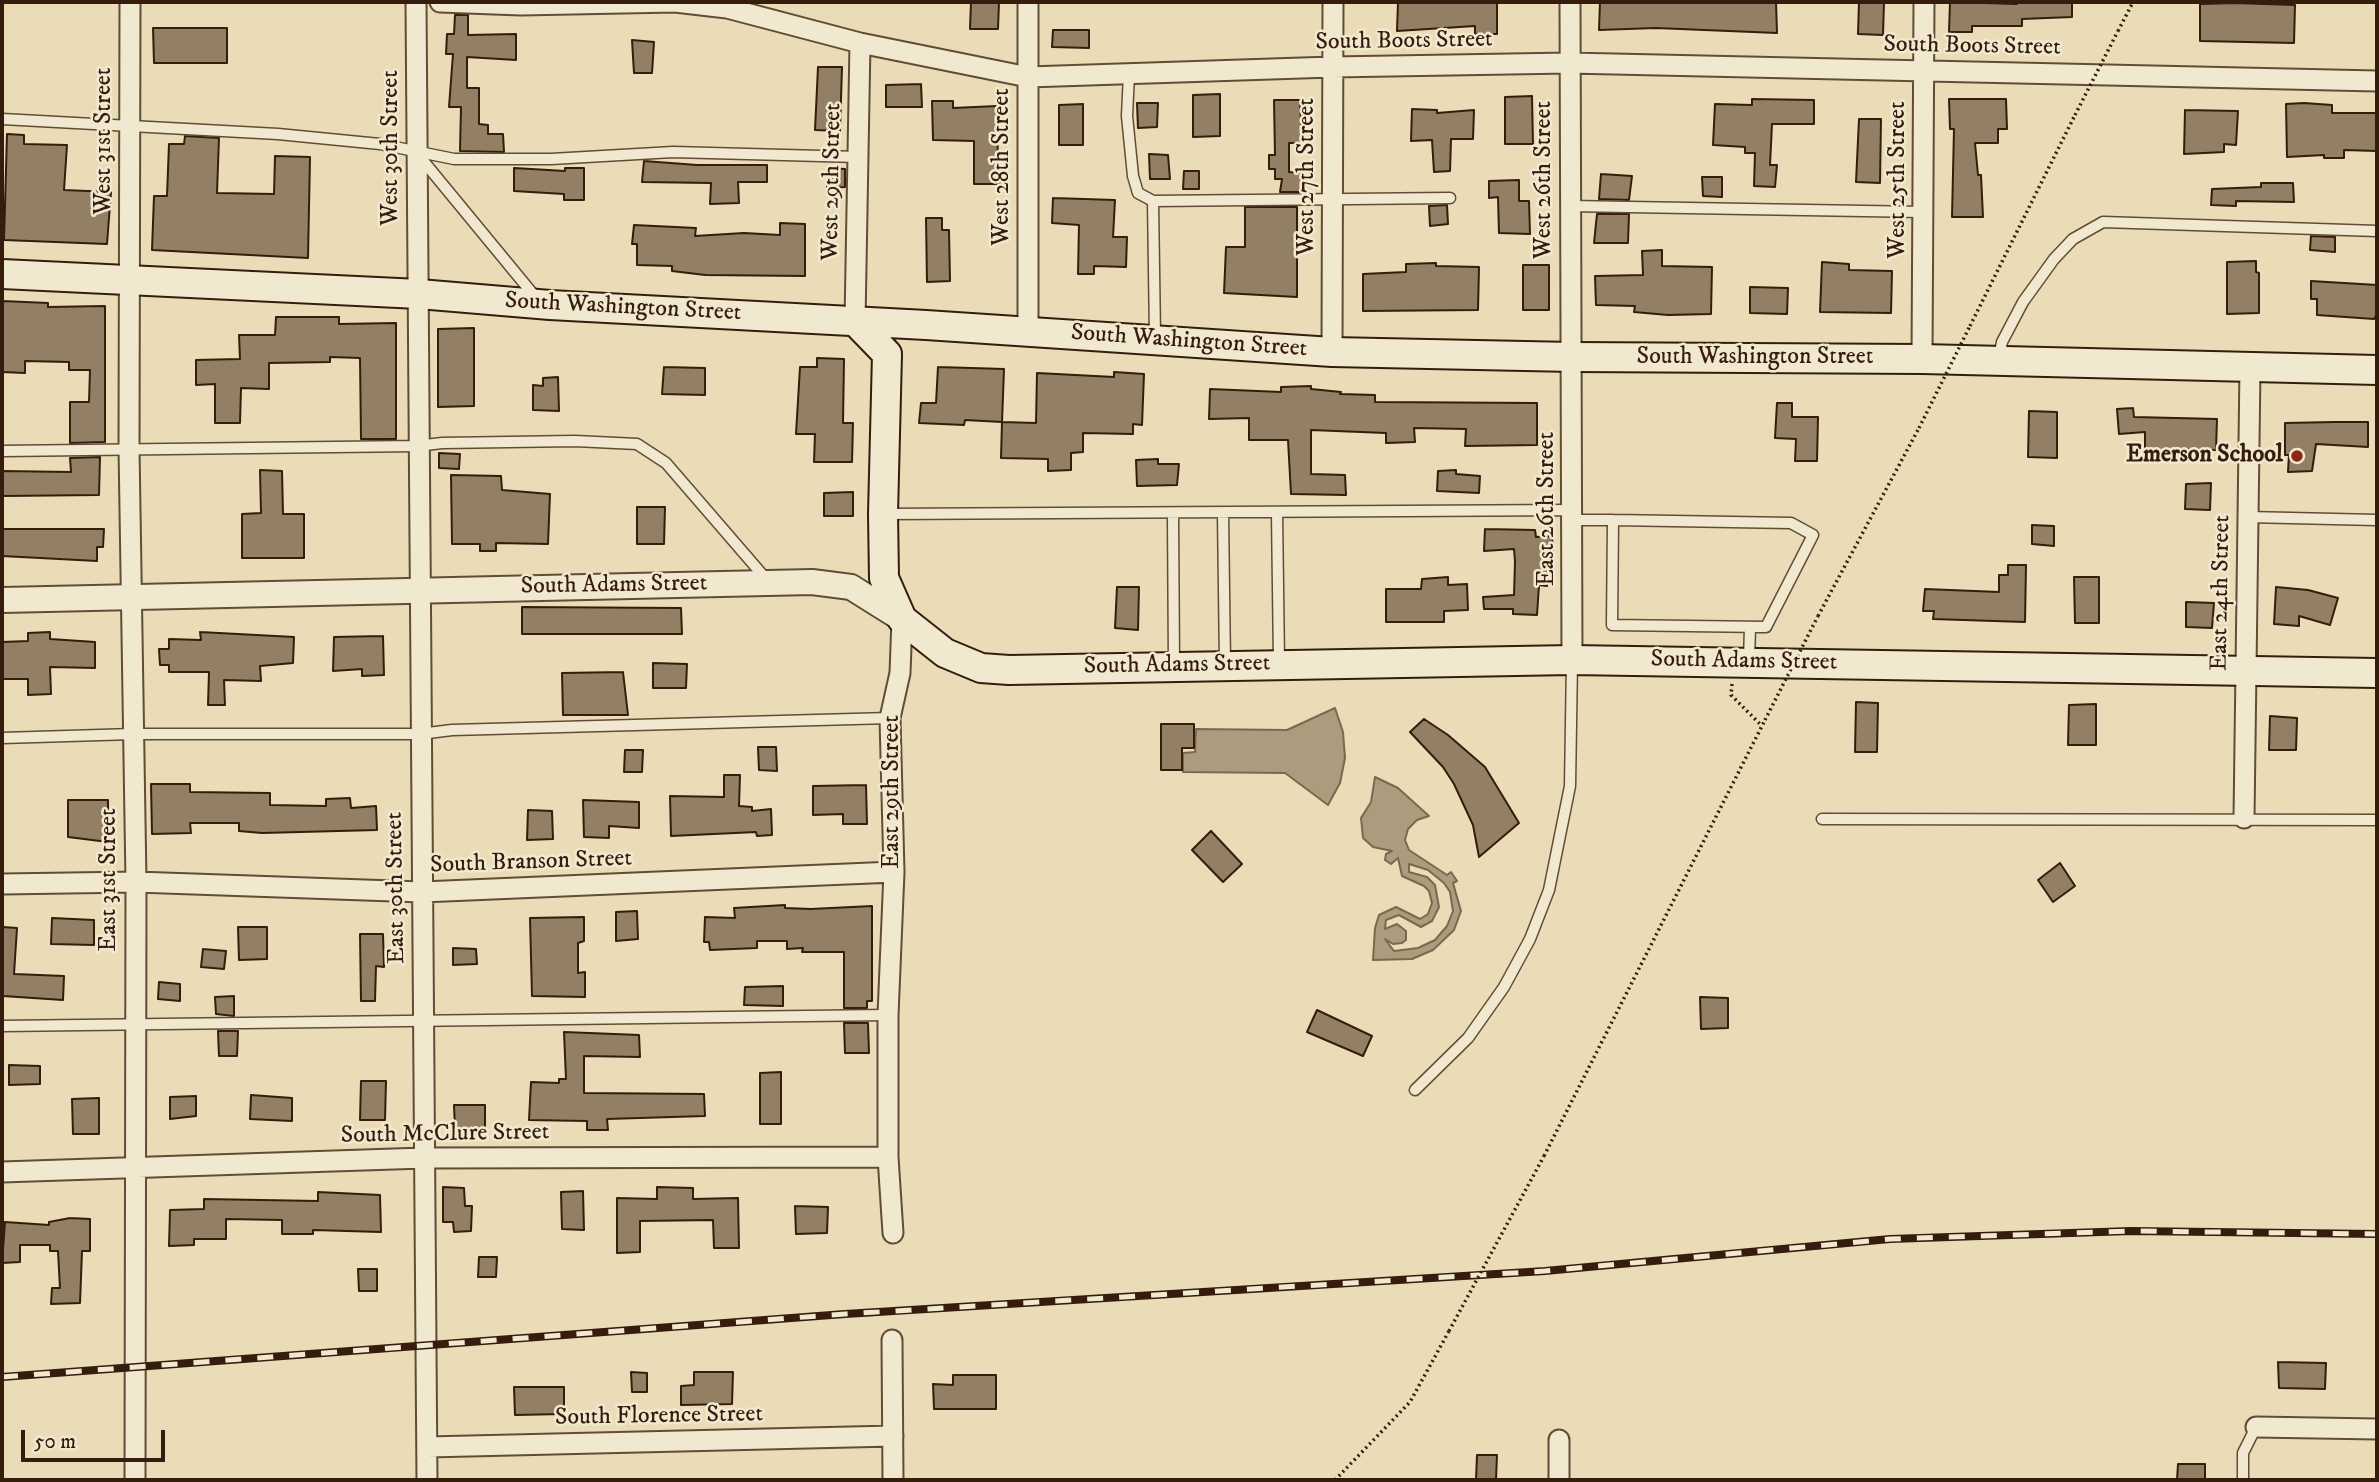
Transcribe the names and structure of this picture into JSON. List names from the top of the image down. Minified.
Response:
{"streets":{"main road":["South Washington Street","South Adams Street","East 29th Street"],"street":["South Boots Street","West 31st Street","West 30th Street","West 28th Street","West 27th Street","West 26th Street","West 25th Street","West 29th Street","East 26th Street","East 24th Street","South Branson Street","East 31st Street","East 30th Street","South McClure Street","South Florence Street"]},"crossings":[["South Boots Street","West 28th Street"],["South Boots Street","West 27th Street"],["South Boots Street","West 26th Street"],["South Boots Street","West 25th Street"],["South Boots Street","West 29th Street"],["West 31st Street","South Washington Street"],["West 31st Street","East 31st Street"],["West 30th Street","South Washington Street"],["West 30th Street","East 30th Street"],["West 28th Street","South Washington Street"],["West 27th Street","South Washington Street"],["West 26th Street","South Washington Street"],["West 26th Street","East 26th Street"],["West 25th Street","South Washington Street"],["West 29th Street","South Washington Street"],["South Washington Street","East 26th Street"],["South Washington Street","East 24th Street"],["South Washington Street","East 31st Street"],["South Washington Street","East 30th Street"],["East 26th Street","South Adams Street"],["South Adams Street","East 24th Street"],["South Adams Street","East 29th Street"],["South Adams Street","East 31st Street"],["South Adams Street","East 30th Street"],["East 29th Street","South Branson Street"],["East 29th Street","South McClure Street"],["South Branson Street","East 31st Street"],["South Branson Street","East 30th Street"],["East 31st Street","South McClure Street"],["East 30th Street","South McClure Street"],["East 30th Street","South Florence Street"]],"places":["Emerson School"],"scale_bar":"50 m"}
